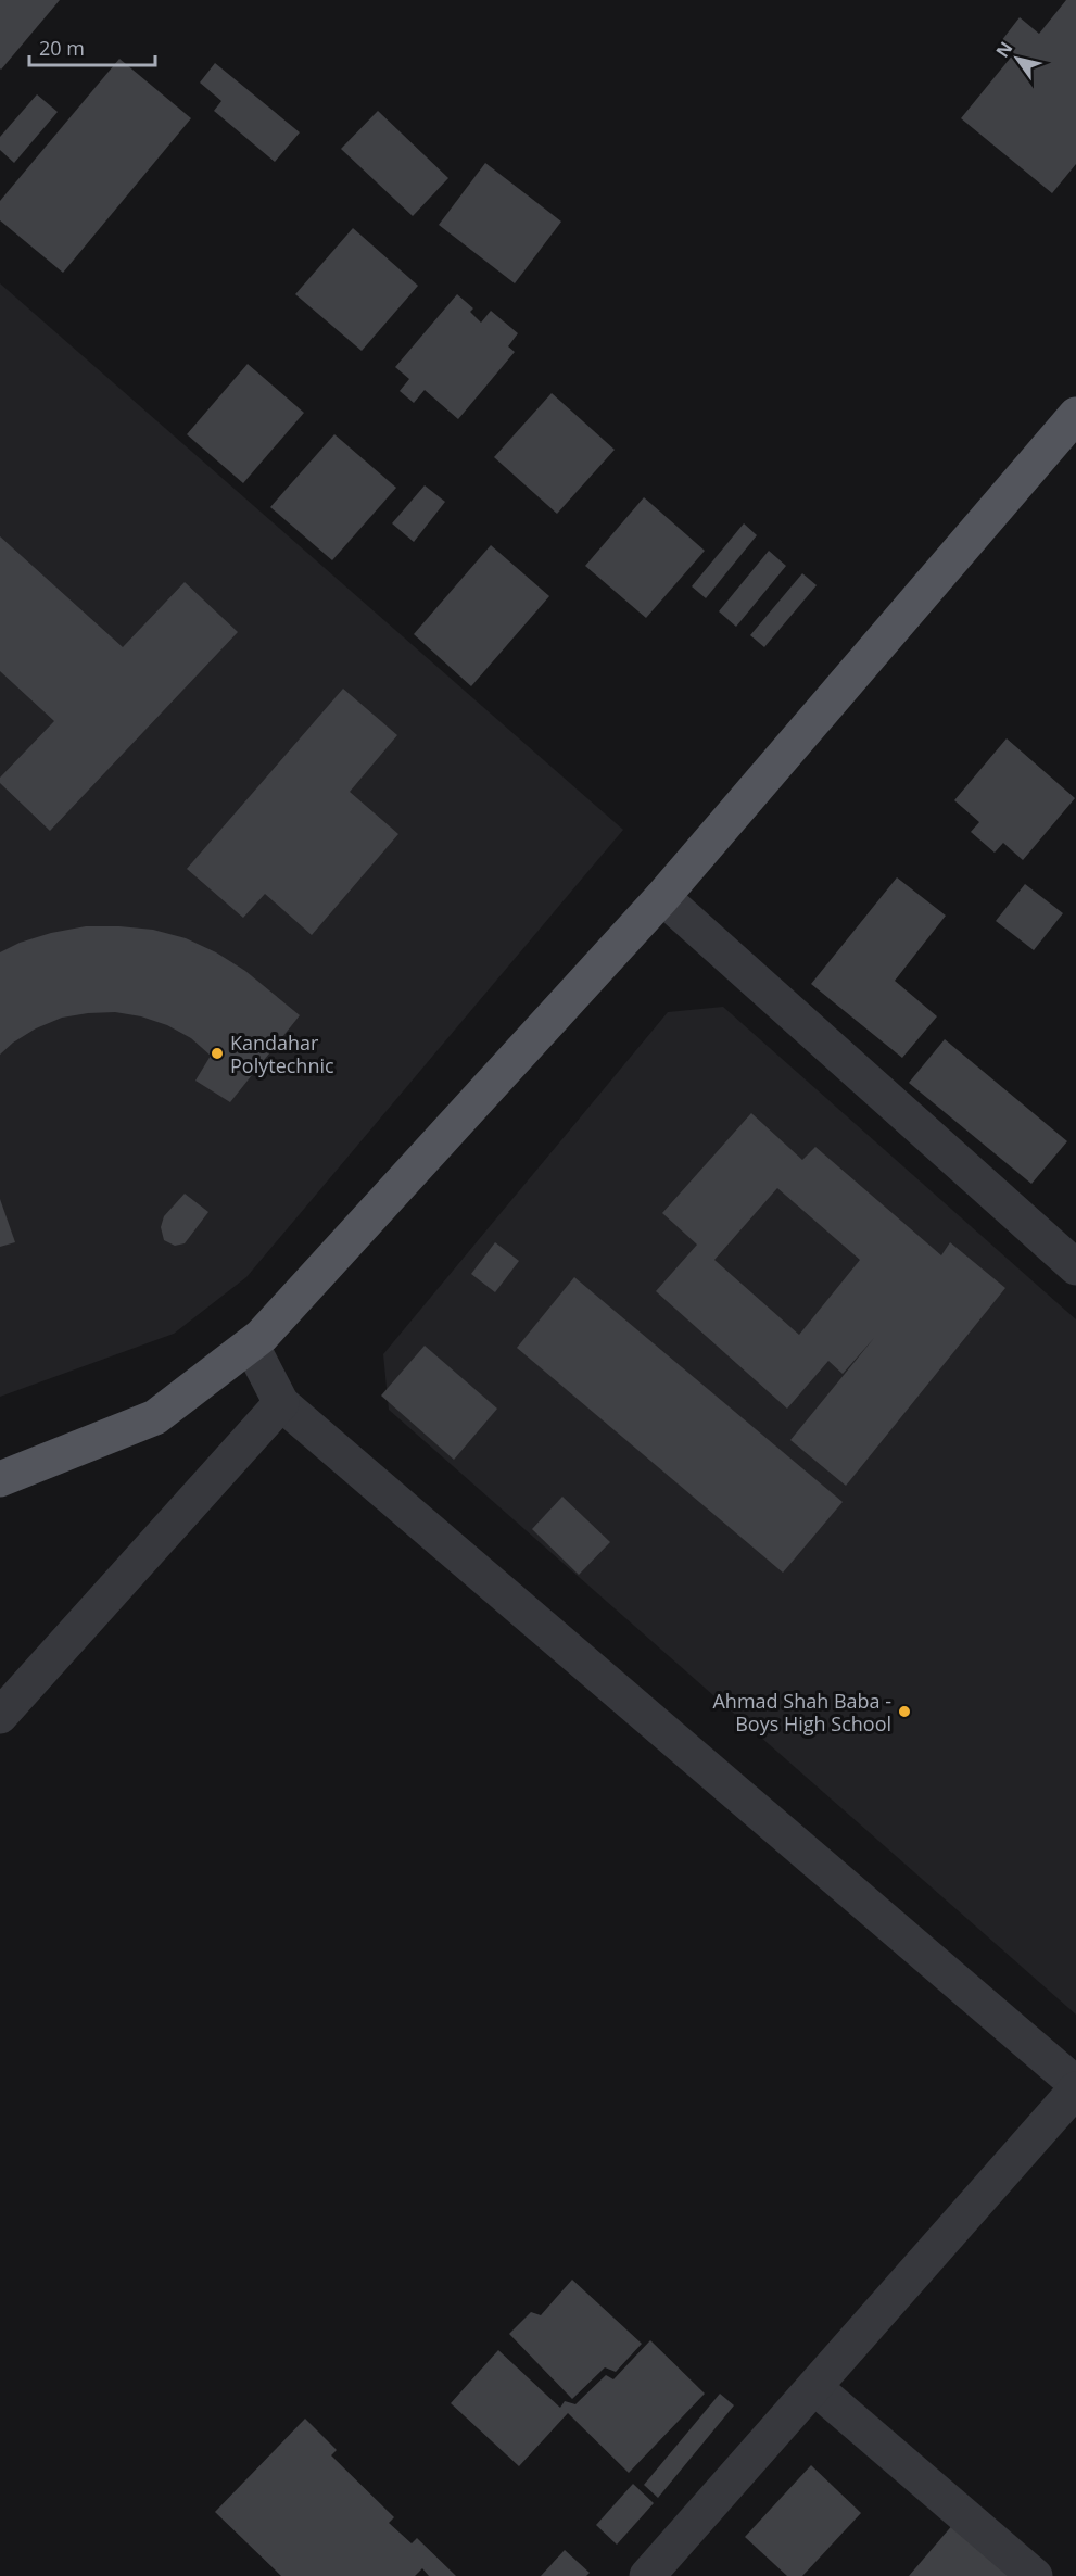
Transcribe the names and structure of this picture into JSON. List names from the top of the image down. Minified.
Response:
{"places":["Kandahar Polytechnic","Ahmad Shah Baba - Boys High School"],"scale_bar":"20 m","north":"top left"}
